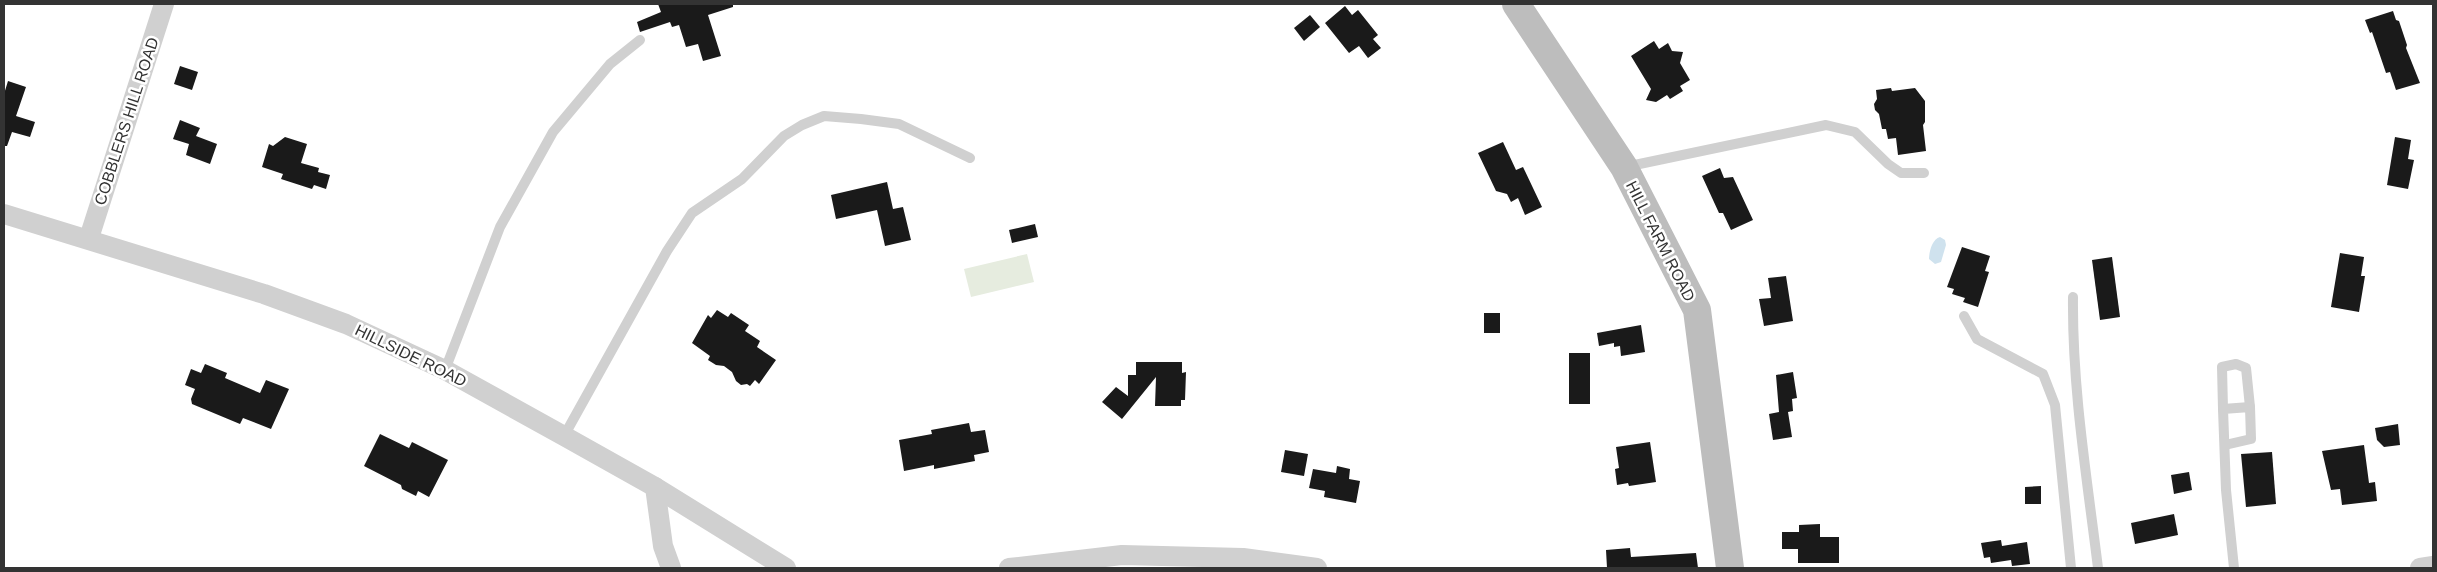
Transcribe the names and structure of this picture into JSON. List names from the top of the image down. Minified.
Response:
{"streets":{"main road":["HILL FARM ROAD"],"street":["COBBLERS HILL ROAD","HILLSIDE ROAD"]},"crossings":[["COBBLERS HILL ROAD","HILLSIDE ROAD"]]}
